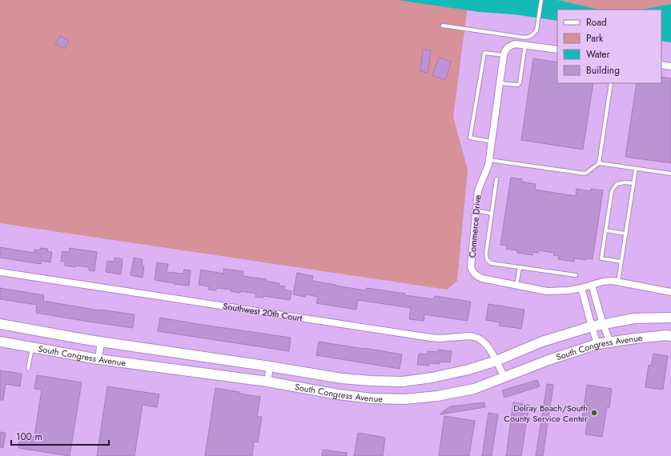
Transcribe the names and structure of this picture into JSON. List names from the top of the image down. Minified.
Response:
{"streets":{"main road":["South Congress Avenue"],"street":["Commerce Drive","Southwest 20th Court"]},"crossings":[["Southwest 20th Court","South Congress Avenue"]],"places":["Delray Beach/South County Service Center"],"legend":["Road","Park","Water","Building"],"scale_bar":"100 m"}
